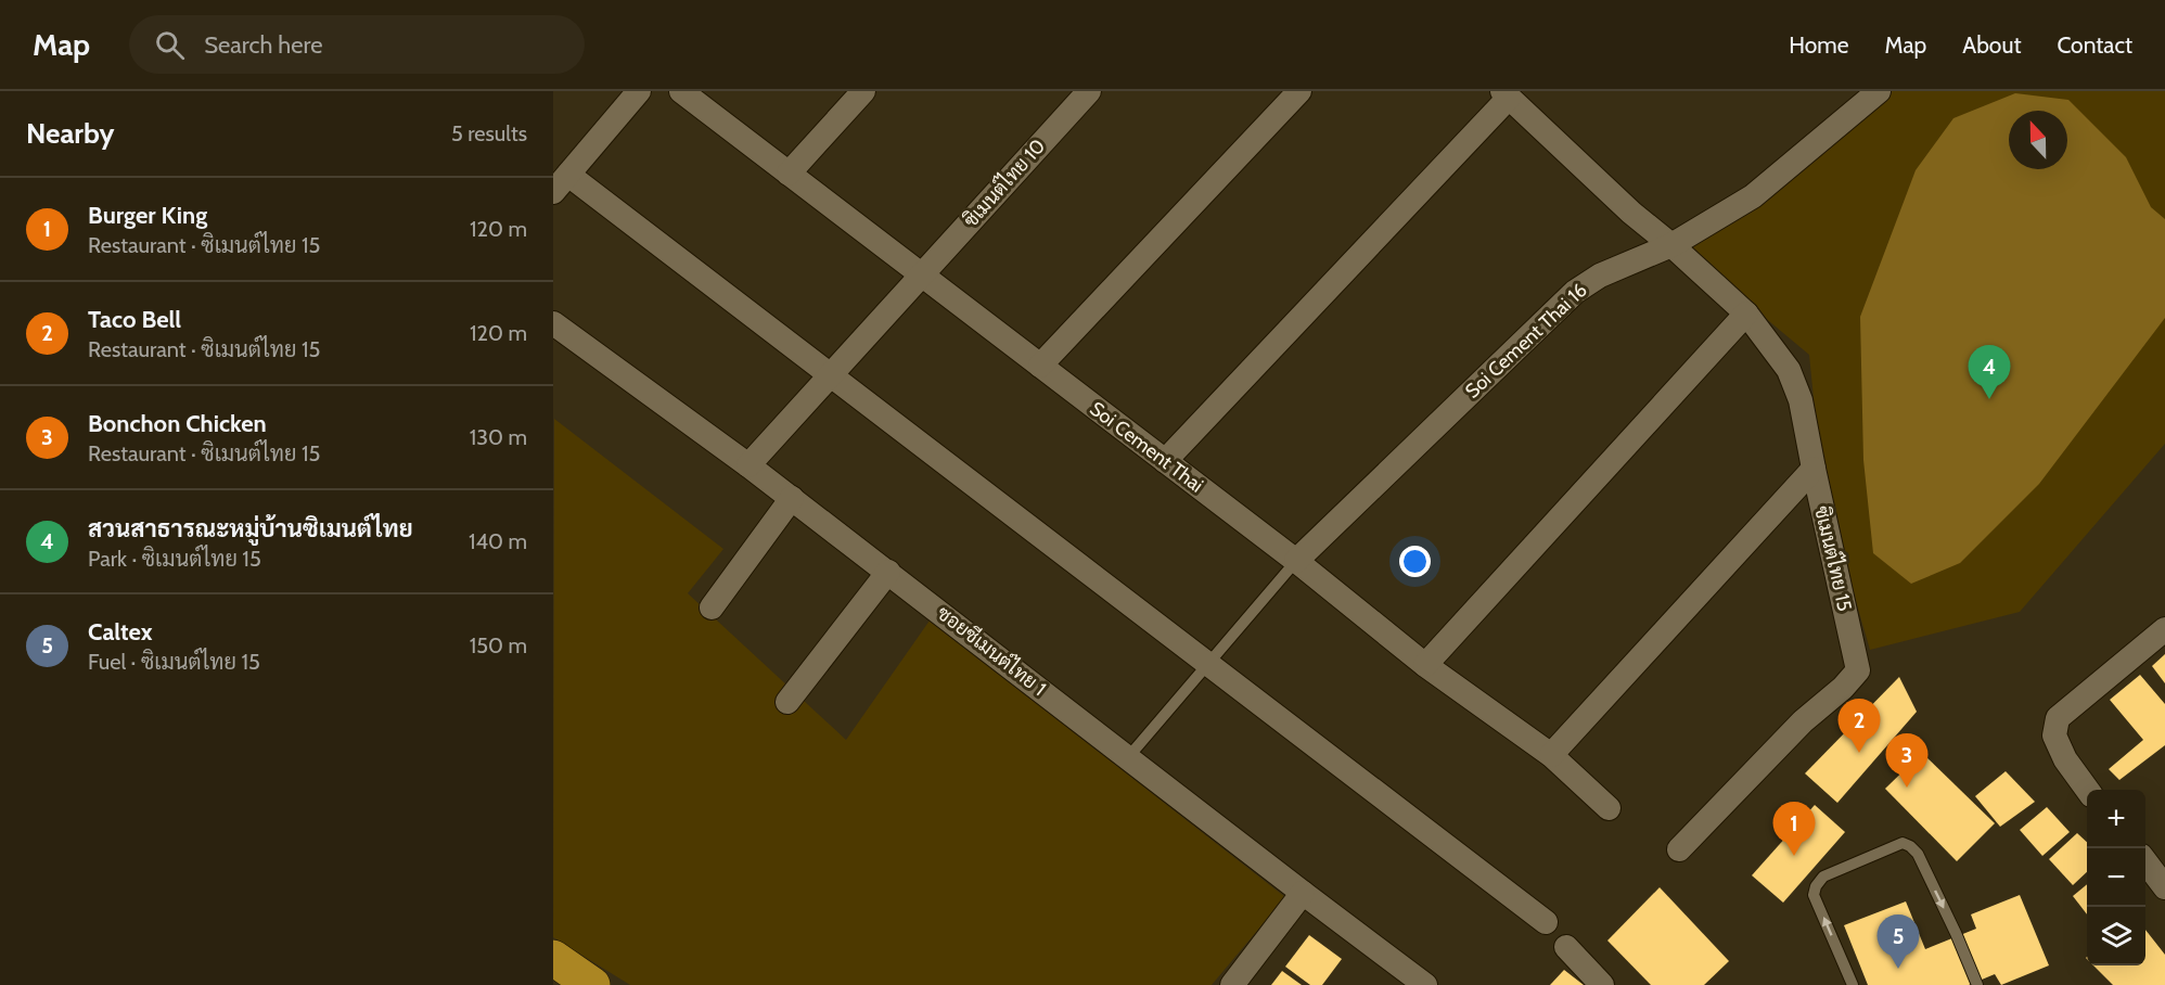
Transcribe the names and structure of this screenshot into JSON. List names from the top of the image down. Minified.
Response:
{"streets":{"street":["ซิเมนต์ไทย 10","Soi Cement Thai 16","Soi Cement Thai","ซิเมนต์ไทย 15","ซอยซีเมนต์ไทย 1"]},"crossings":[["ซิเมนต์ไทย 10","Soi Cement Thai"],["ซิเมนต์ไทย 10","ซอยซีเมนต์ไทย 1"],["Soi Cement Thai 16","Soi Cement Thai"],["Soi Cement Thai 16","ซิเมนต์ไทย 15"]],"north":"top","page":{"header":"Map","search":"Search here","nav":["Home","Map","About","Contact"],"heading":["Nearby","5 results"],"list":[{"mark":"1","name":"Burger King","note":"Restaurant · ซิเมนต์ไทย 15","value":"120 m"},{"mark":"2","name":"Taco Bell","note":"Restaurant · ซิเมนต์ไทย 15","value":"120 m"},{"mark":"3","name":"Bonchon Chicken","note":"Restaurant · ซิเมนต์ไทย 15","value":"130 m"},{"mark":"4","name":"สวนสาธารณะหมู่บ้านซิเมนต์ไทย","note":"Park · ซิเมนต์ไทย 15","value":"140 m"},{"mark":"5","name":"Caltex","note":"Fuel · ซิเมนต์ไทย 15","value":"150 m"}],"pins":["4","2","3","1","5"],"map_buttons":["+","−"]}}
